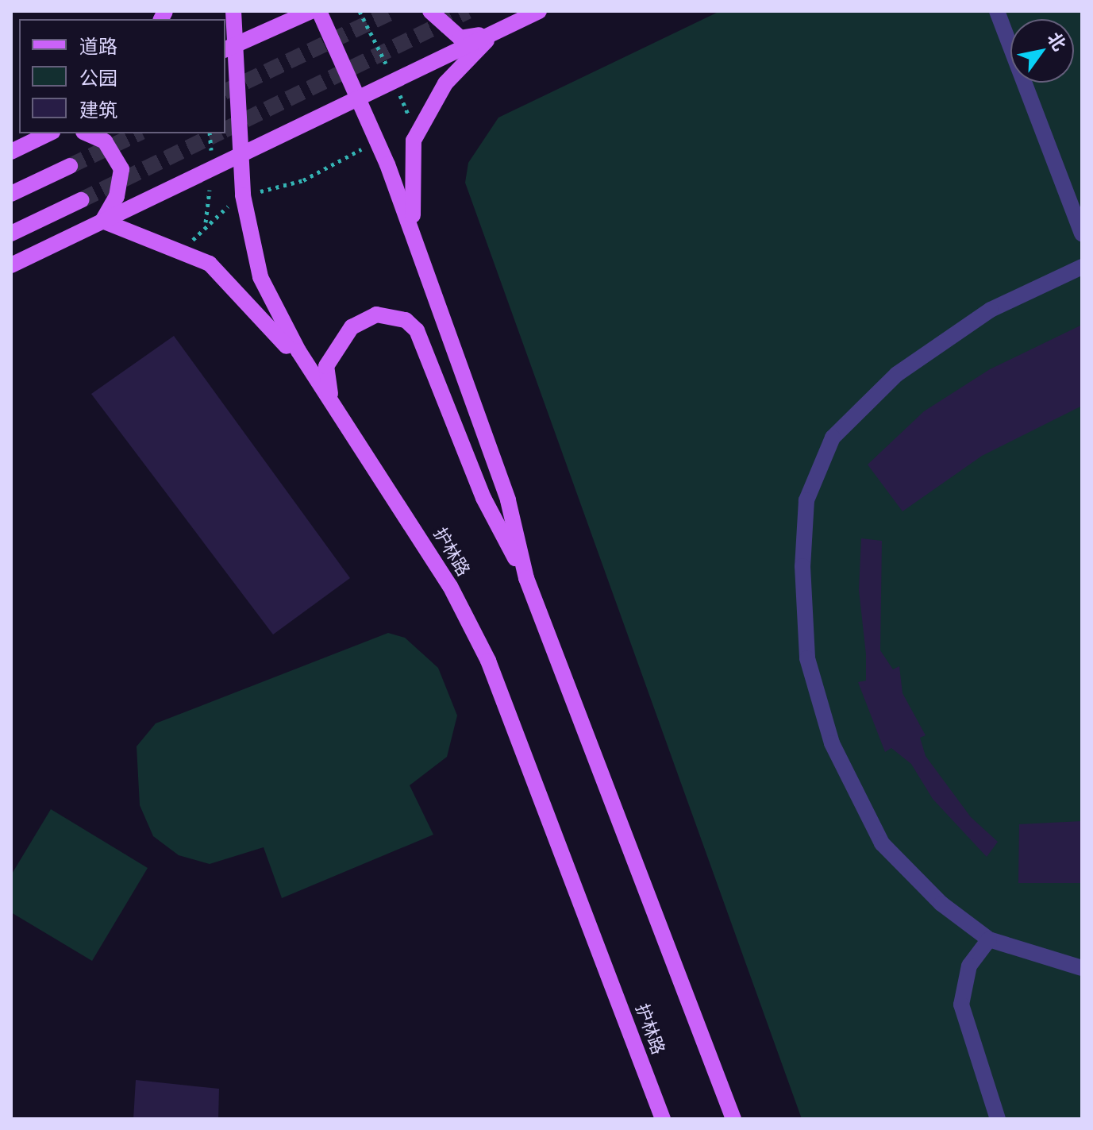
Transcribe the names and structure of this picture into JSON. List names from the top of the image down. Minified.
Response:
{"streets":{"main road":["护林路"]},"legend":["道路","公园","建筑"],"north":"top right"}
